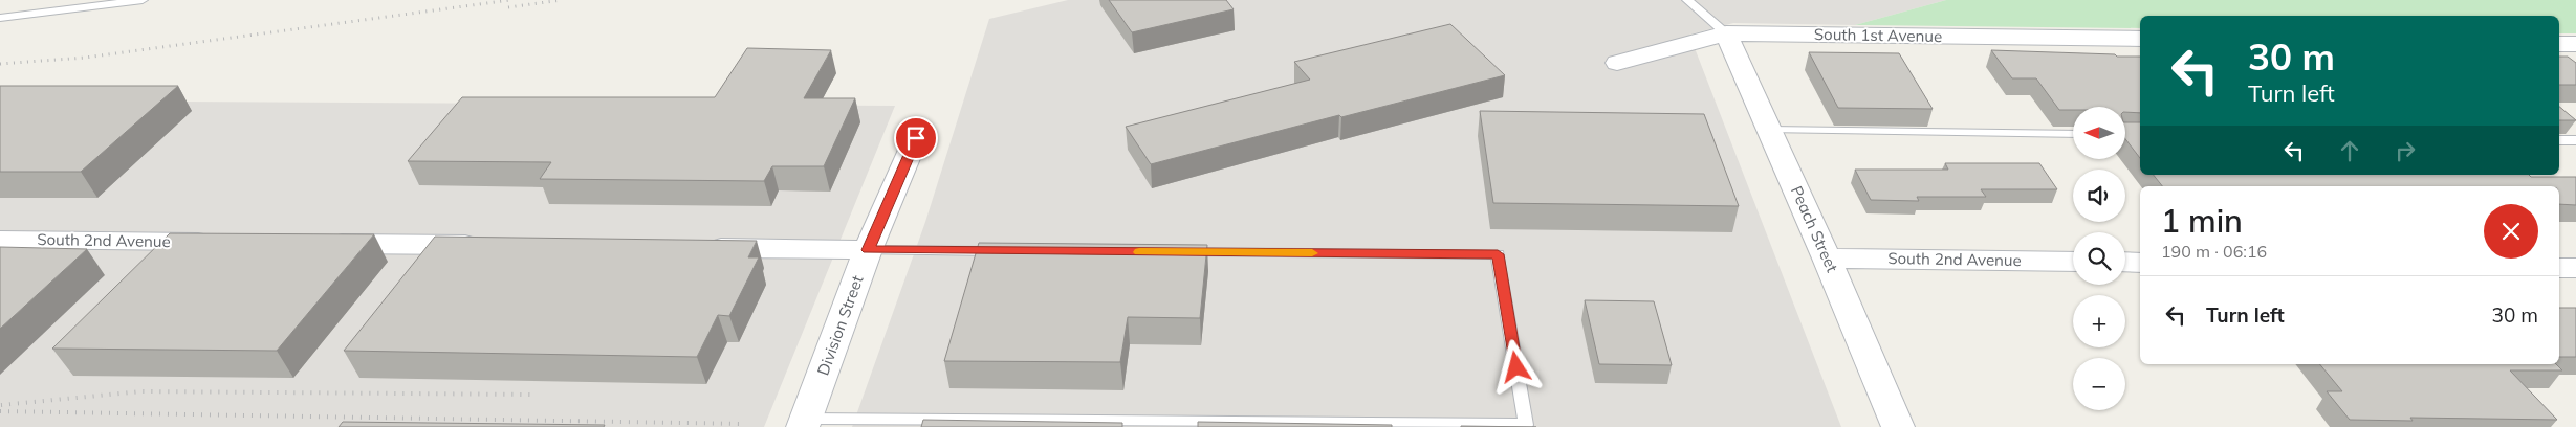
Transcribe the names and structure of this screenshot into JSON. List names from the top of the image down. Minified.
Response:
{"streets":{"street":["South 1st Avenue","Peach Street","South 2nd Avenue","Division Street"]},"crossings":[["South 1st Avenue","Peach Street"],["Peach Street","South 2nd Avenue"]],"north":"left","page":{"turn":["30 m","Turn left"],"map_buttons":["+","−"],"heading":["1 min","190 m · 06:16"],"list":[{"name":"Turn left","value":"30 m"}]}}
